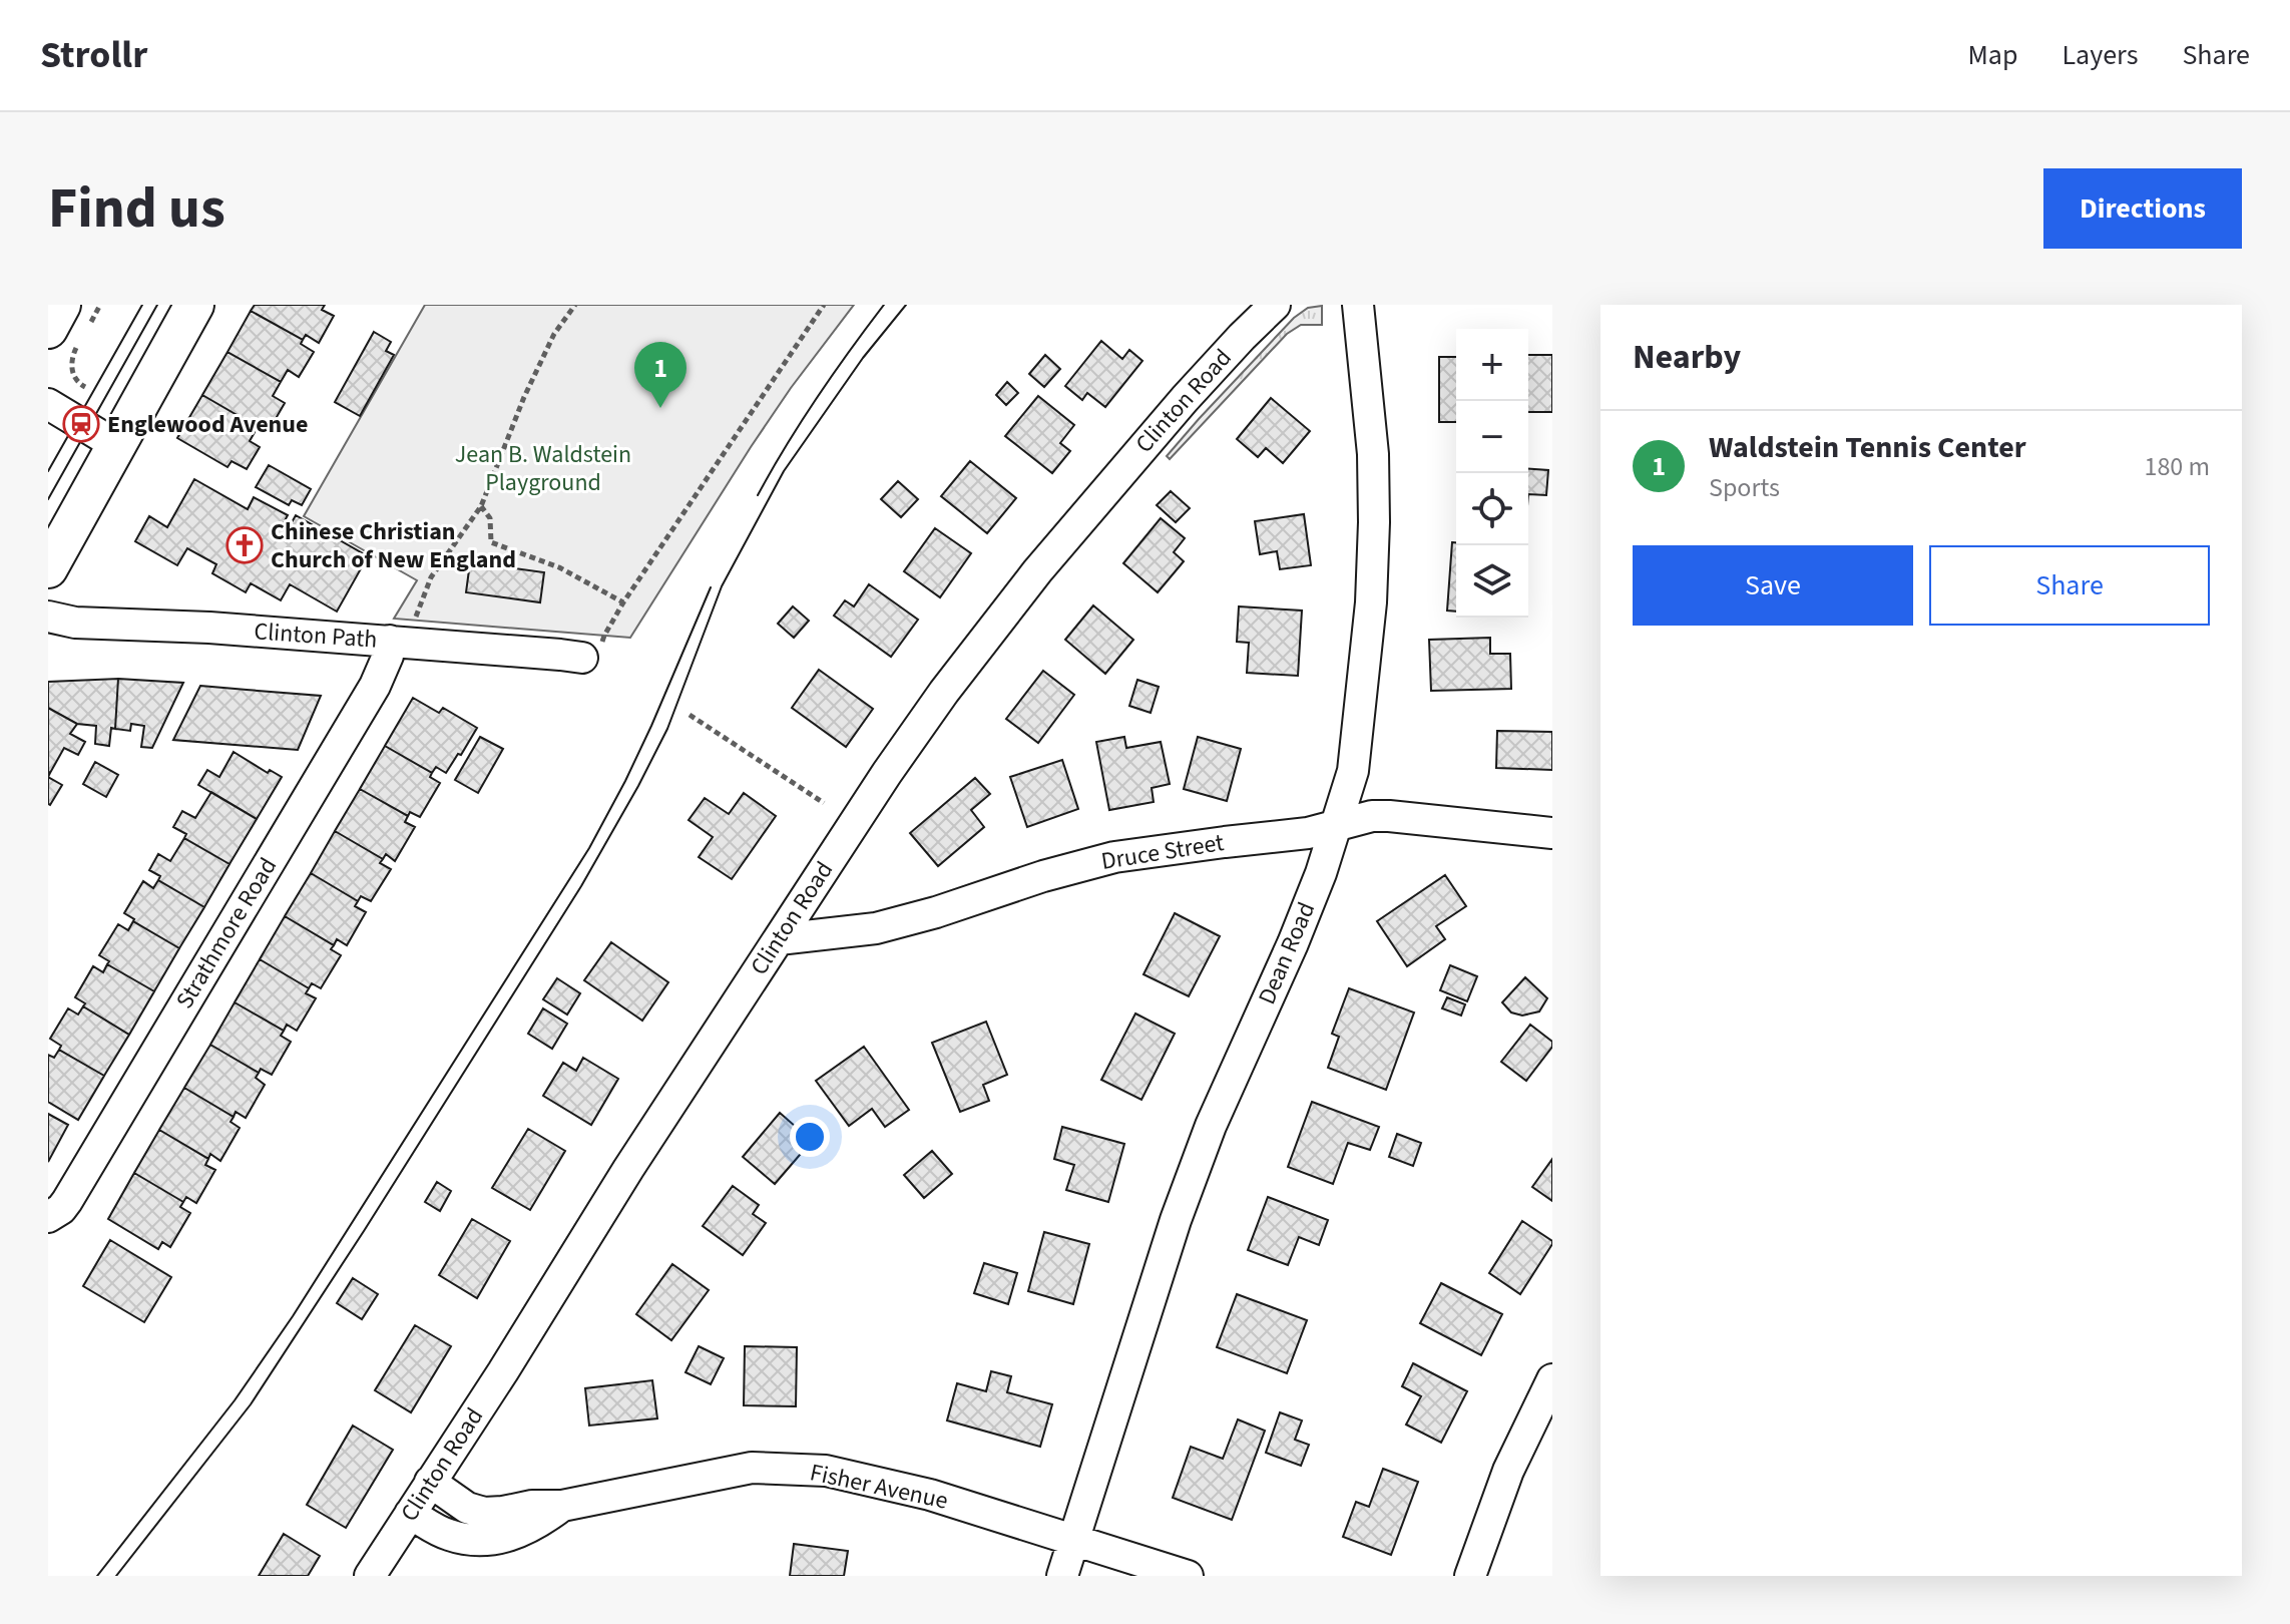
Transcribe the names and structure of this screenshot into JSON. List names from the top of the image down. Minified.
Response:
{"streets":{"street":["Clinton Road","Clinton Path","Druce Street","Strathmore Road","Dean Road","Fisher Avenue"]},"crossings":[["Clinton Road","Druce Street"],["Clinton Road","Fisher Avenue"],["Clinton Path","Strathmore Road"],["Druce Street","Dean Road"],["Dean Road","Fisher Avenue"]],"parks":["Jean B. Waldstein Playground"],"places":{"station":["Englewood Avenue"],"church":["Chinese Christian Church of New England"]},"page":{"header":"Strollr","nav":["Map","Layers","Share"],"buttons":["Directions",["Save","Share"]],"title":"Find us","heading":"Nearby","map_buttons":["+","−"],"pins":"1","list":[{"mark":"1","name":"Waldstein Tennis Center","note":"Sports","value":"180 m"}]}}
